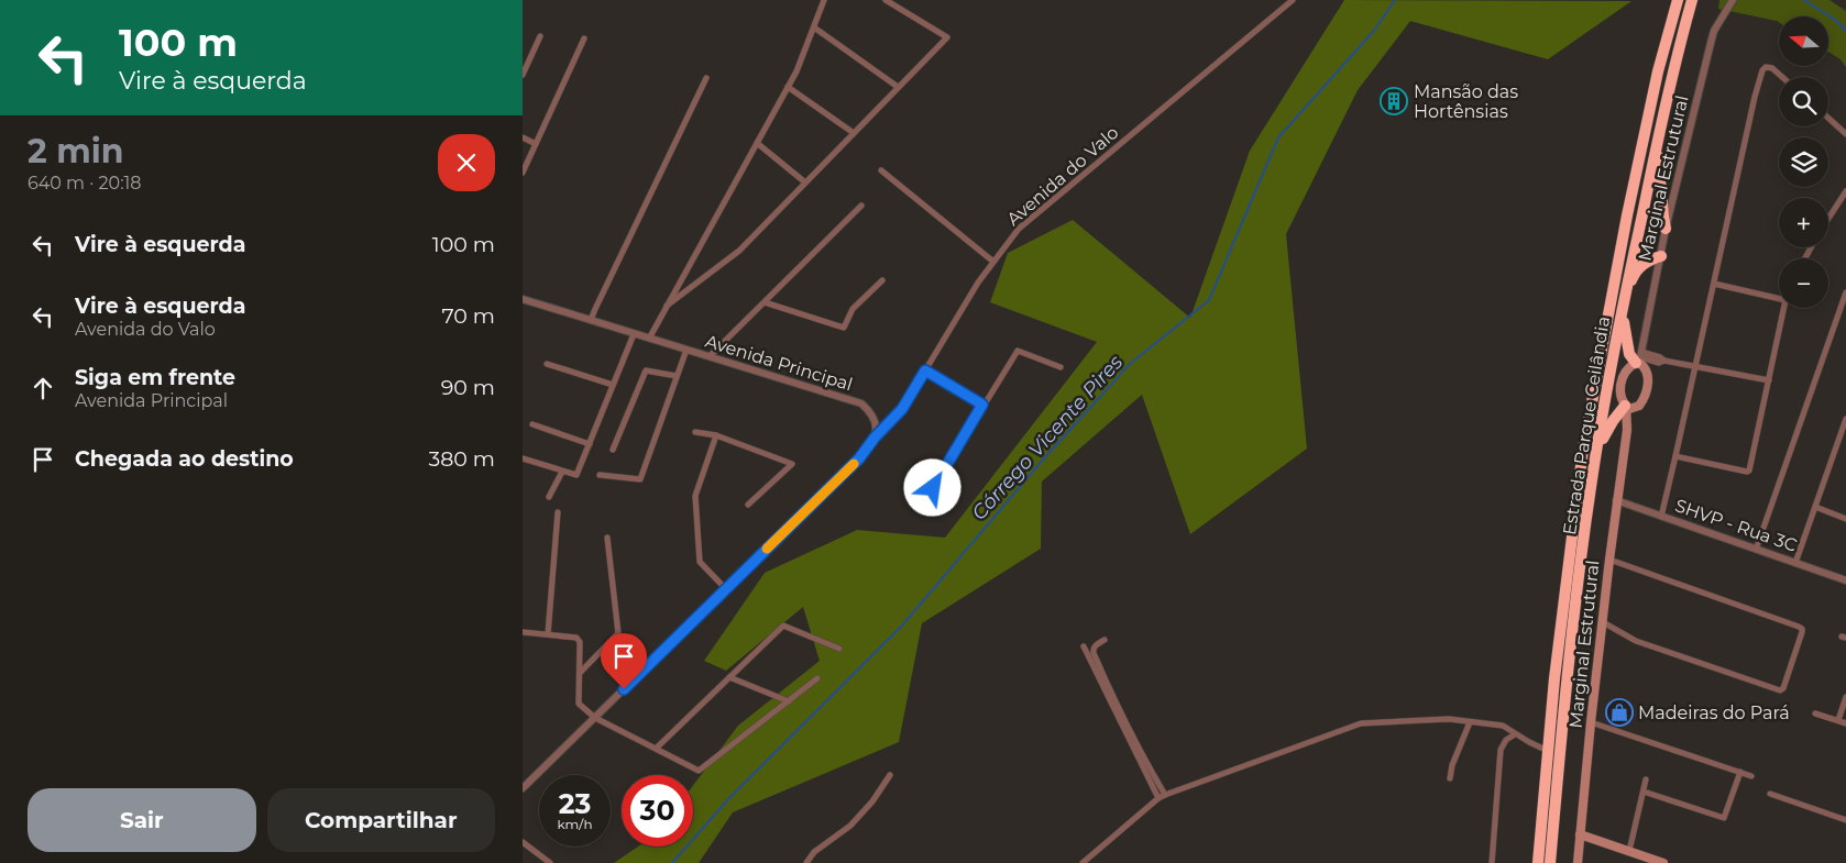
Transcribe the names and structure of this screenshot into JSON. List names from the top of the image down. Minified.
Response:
{"streets":{"highway":["Estrada Parque Ceilândia"],"main road":["Marginal Estrutural"],"street":["Avenida do Valo","Avenida Principal","SHVP - Rua 3C"]},"crossings":[["Avenida do Valo","Avenida Principal"],["Marginal Estrutural","SHVP - Rua 3C"]],"water":["Córrego Vicente Pires"],"places":{"building":["Mansão das Hortênsias"],"shop":["Madeiras do Pará"]},"north":"left","page":{"turn":["100 m","Vire à esquerda"],"map_buttons":["+","−"],"heading":["2 min","640 m · 20:18"],"list":[{"name":"Vire à esquerda","value":"100 m"},{"name":"Vire à esquerda","note":"Avenida do Valo","value":"70 m"},{"name":"Siga em frente","note":"Avenida Principal","value":"90 m"},{"name":"Chegada ao destino","value":"380 m"}],"speed":"23 km/h","limit":"30","buttons":["Sair","Compartilhar"]}}
